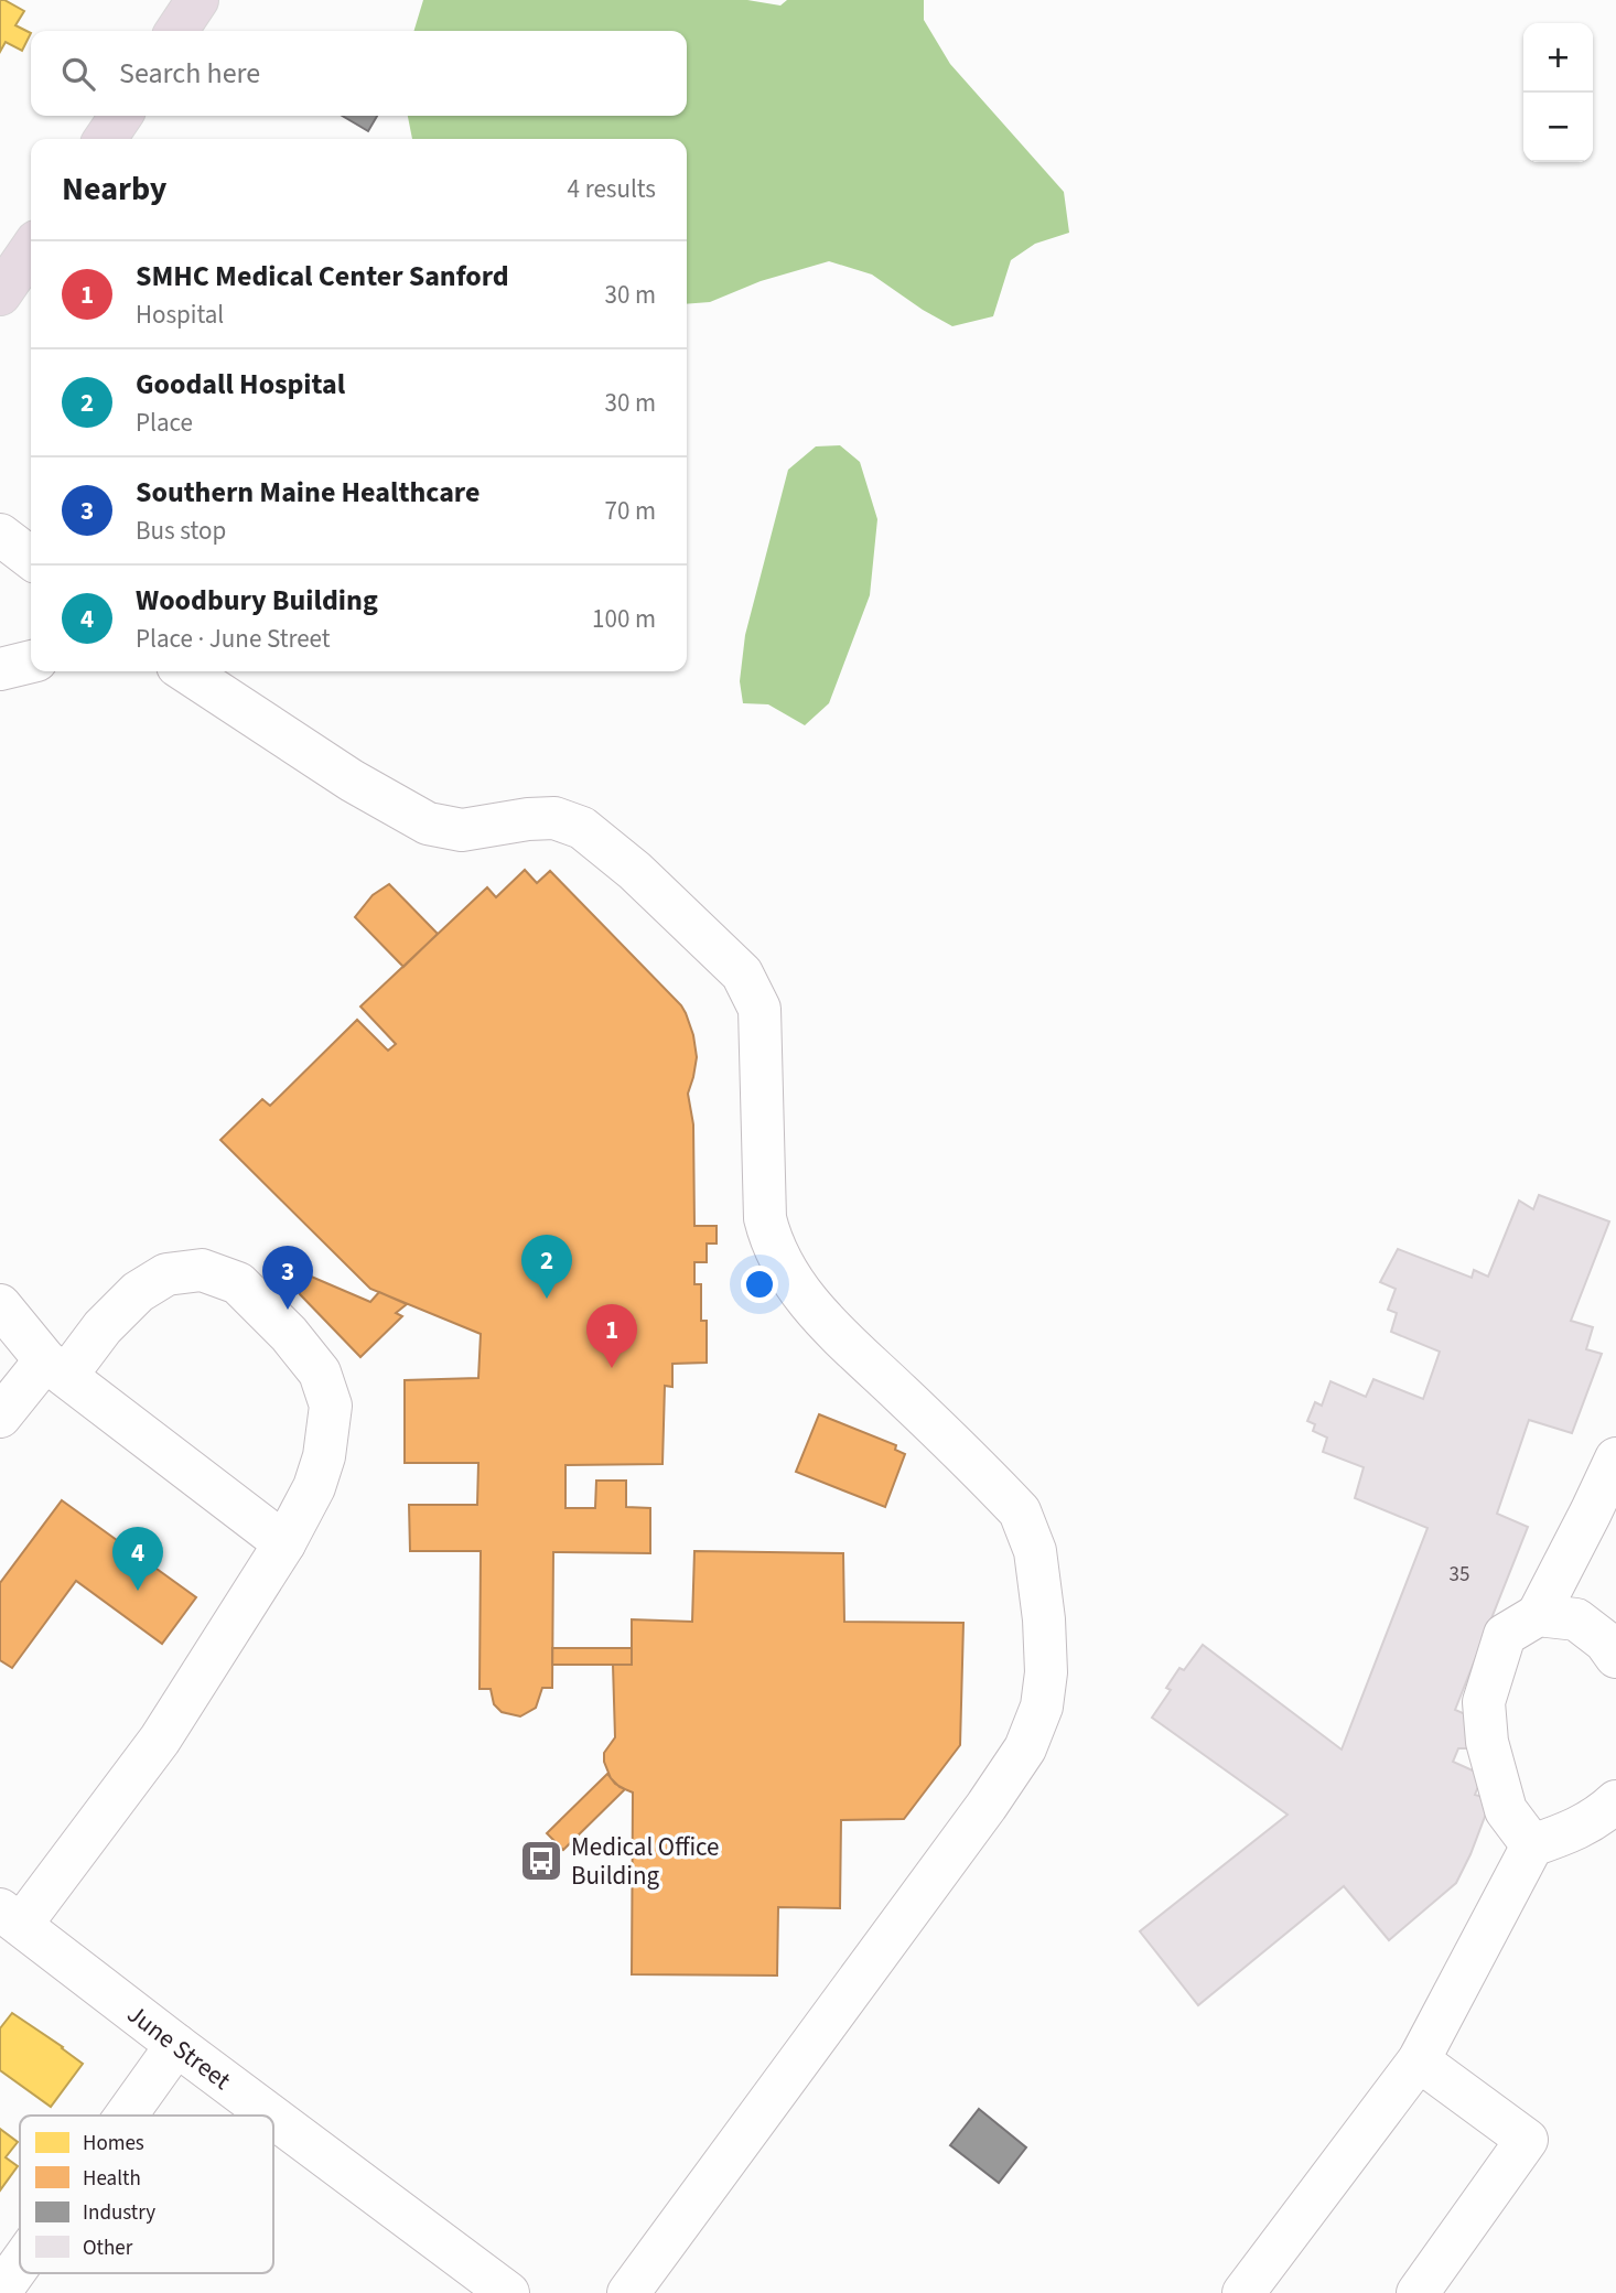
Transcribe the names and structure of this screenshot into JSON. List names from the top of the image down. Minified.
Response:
{"streets":{"street":["June Street"]},"places":{"bus stop":["Medical Office Building"]},"house_numbers":["35"],"legend":["Homes","Health","Industry","Other"],"page":{"map_buttons":["+","−"],"search":"Search here","heading":["Nearby","4 results"],"list":[{"mark":"1","name":"SMHC Medical Center Sanford","note":"Hospital","value":"30 m"},{"mark":"2","name":"Goodall Hospital","note":"Place","value":"30 m"},{"mark":"3","name":"Southern Maine Healthcare","note":"Bus stop","value":"70 m"},{"mark":"4","name":"Woodbury Building","note":"Place · June Street","value":"100 m"}],"pins":["2","3","1","4"]}}
